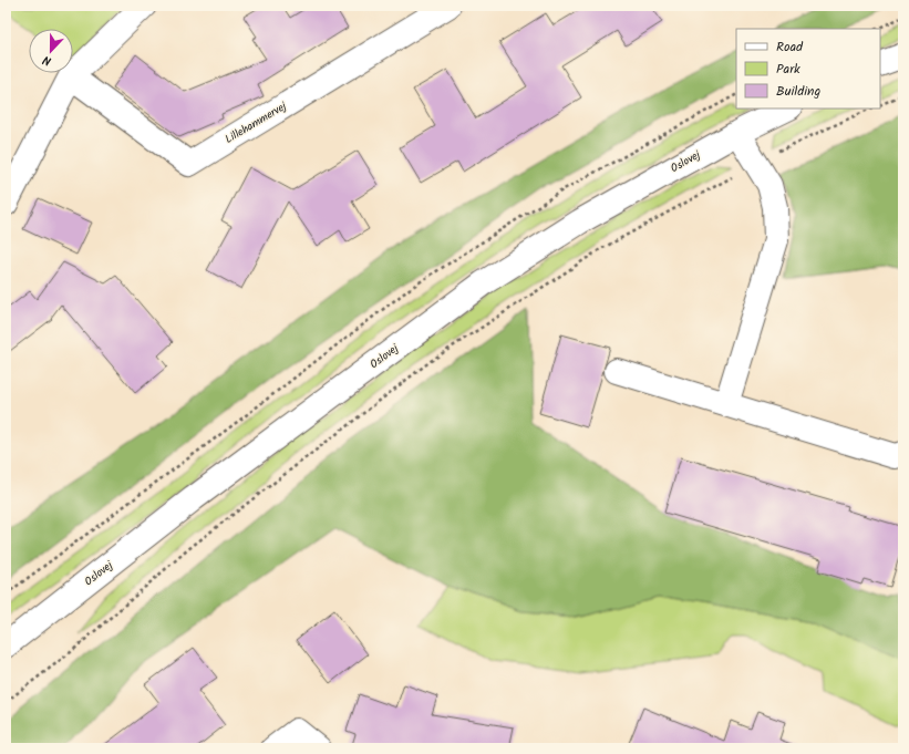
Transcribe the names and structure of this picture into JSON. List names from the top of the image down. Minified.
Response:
{"streets":{"street":["Lillehammervej","Oslovej"]},"legend":["Road","Park","Building"],"north":"bottom"}
